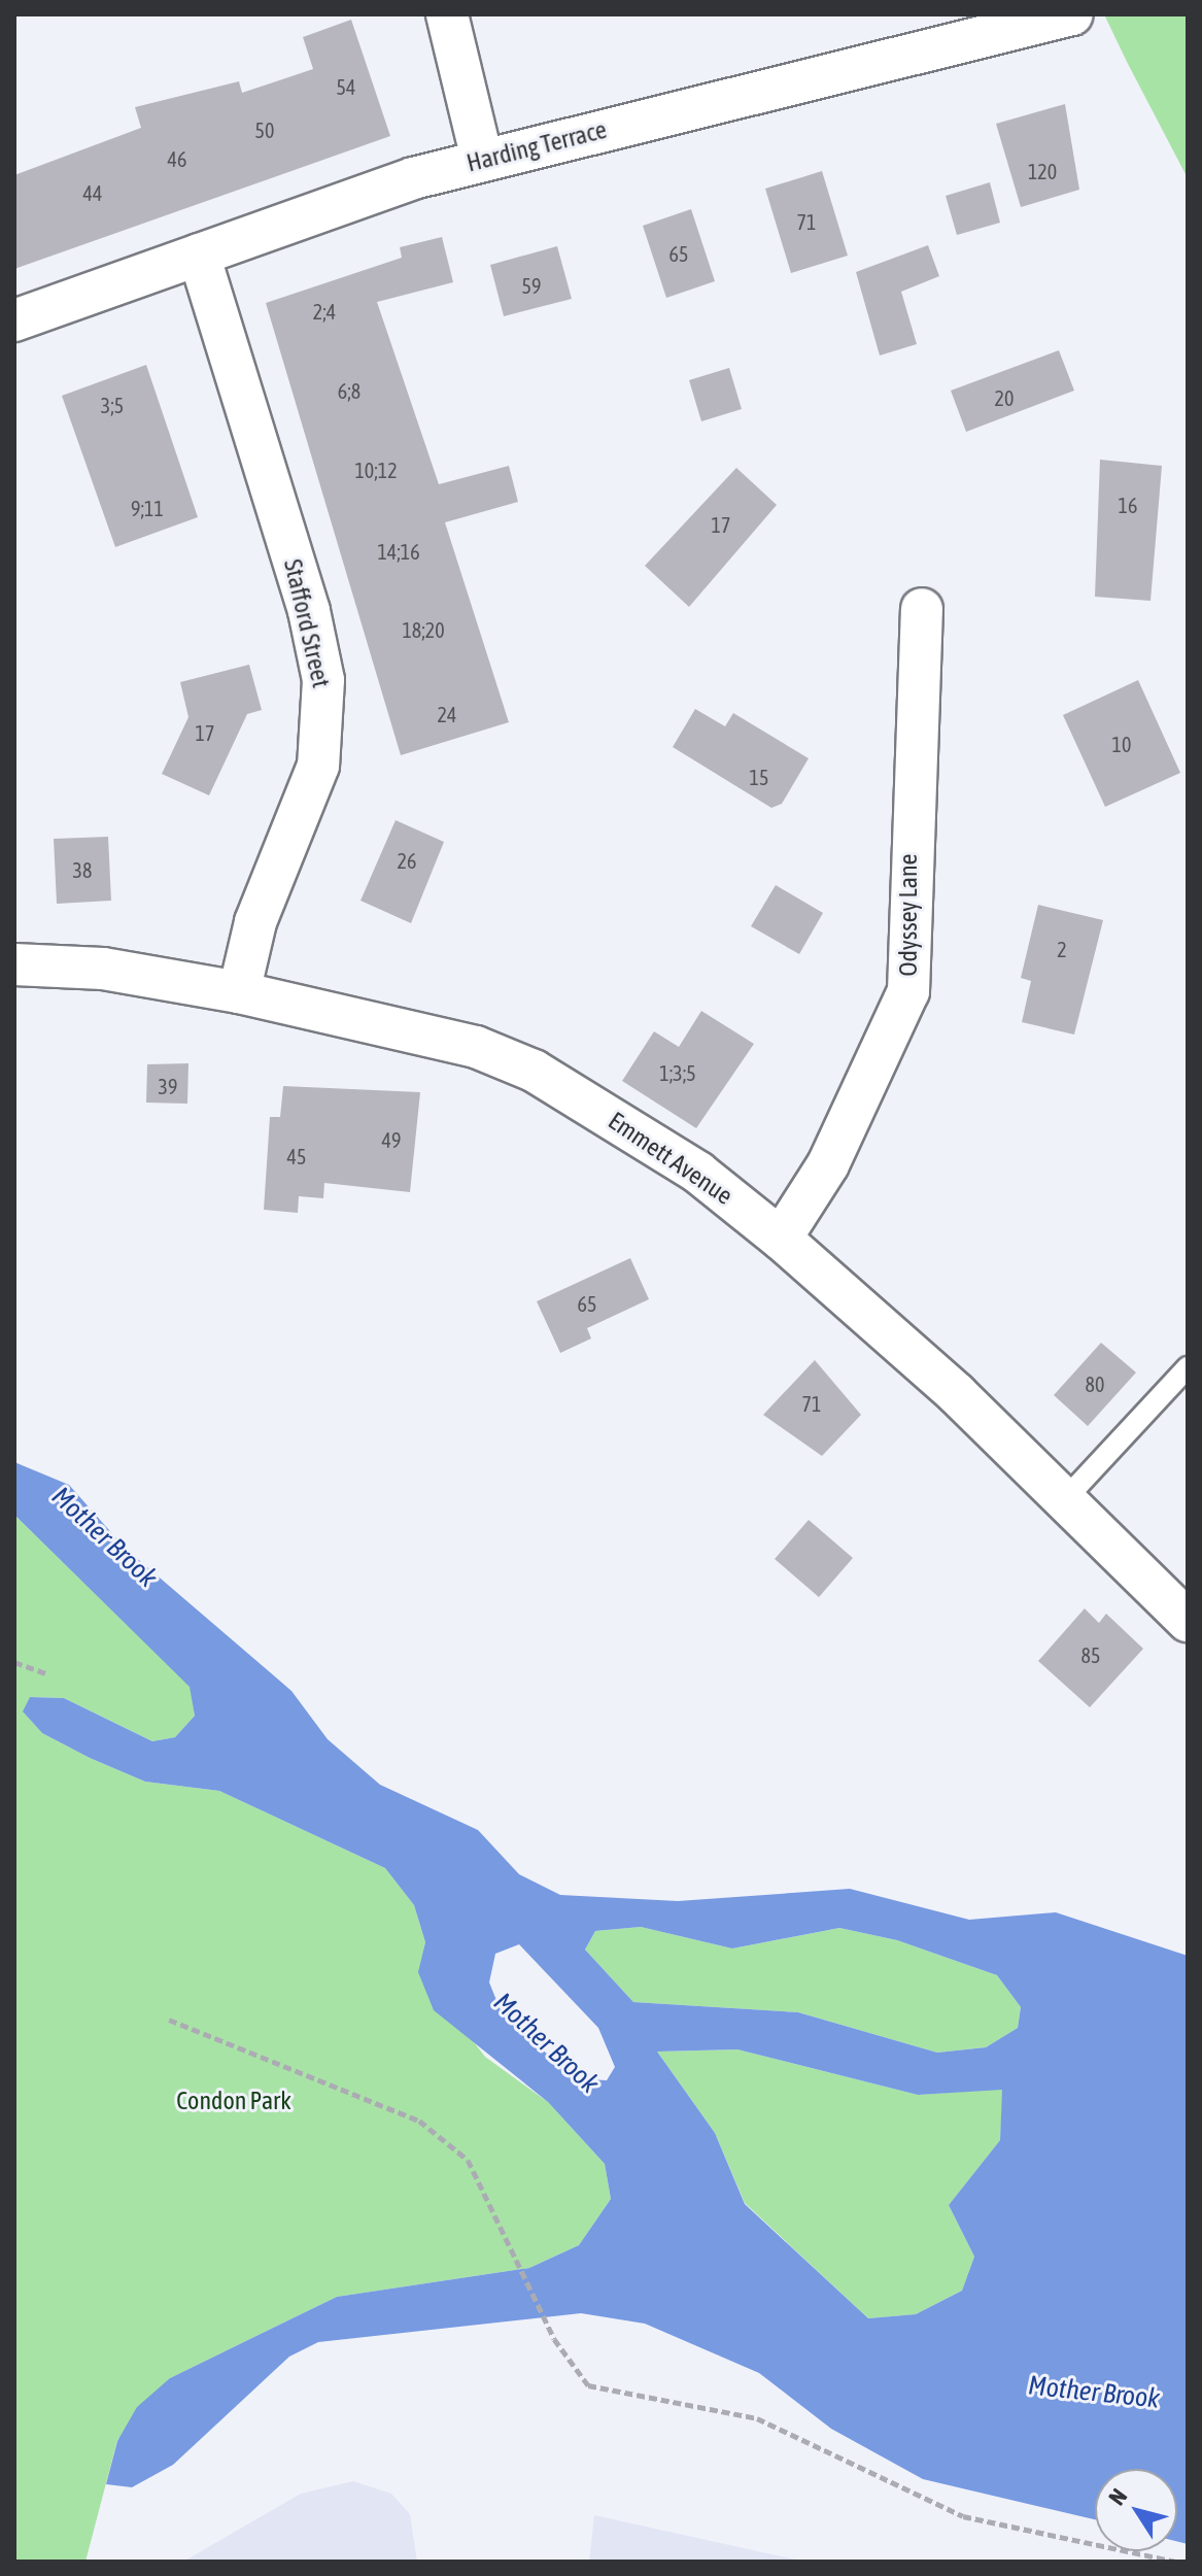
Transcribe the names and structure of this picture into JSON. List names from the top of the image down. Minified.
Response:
{"streets":{"street":["Harding Terrace","Stafford Street","Odyssey Lane","Emmett Avenue"]},"crossings":[["Harding Terrace","Stafford Street"],["Stafford Street","Emmett Avenue"],["Odyssey Lane","Emmett Avenue"]],"water":["Mother Brook"],"parks":["Condon Park"],"house_numbers":["54","50","46","120","44","71","65","59","2;4","6;8","20","3;5","10;12","16","9;11","17","14;16","18;20","24","17","10","15","26","38","2","1;3;5","39","49","45","65","80","71","85"],"north":"top left"}
